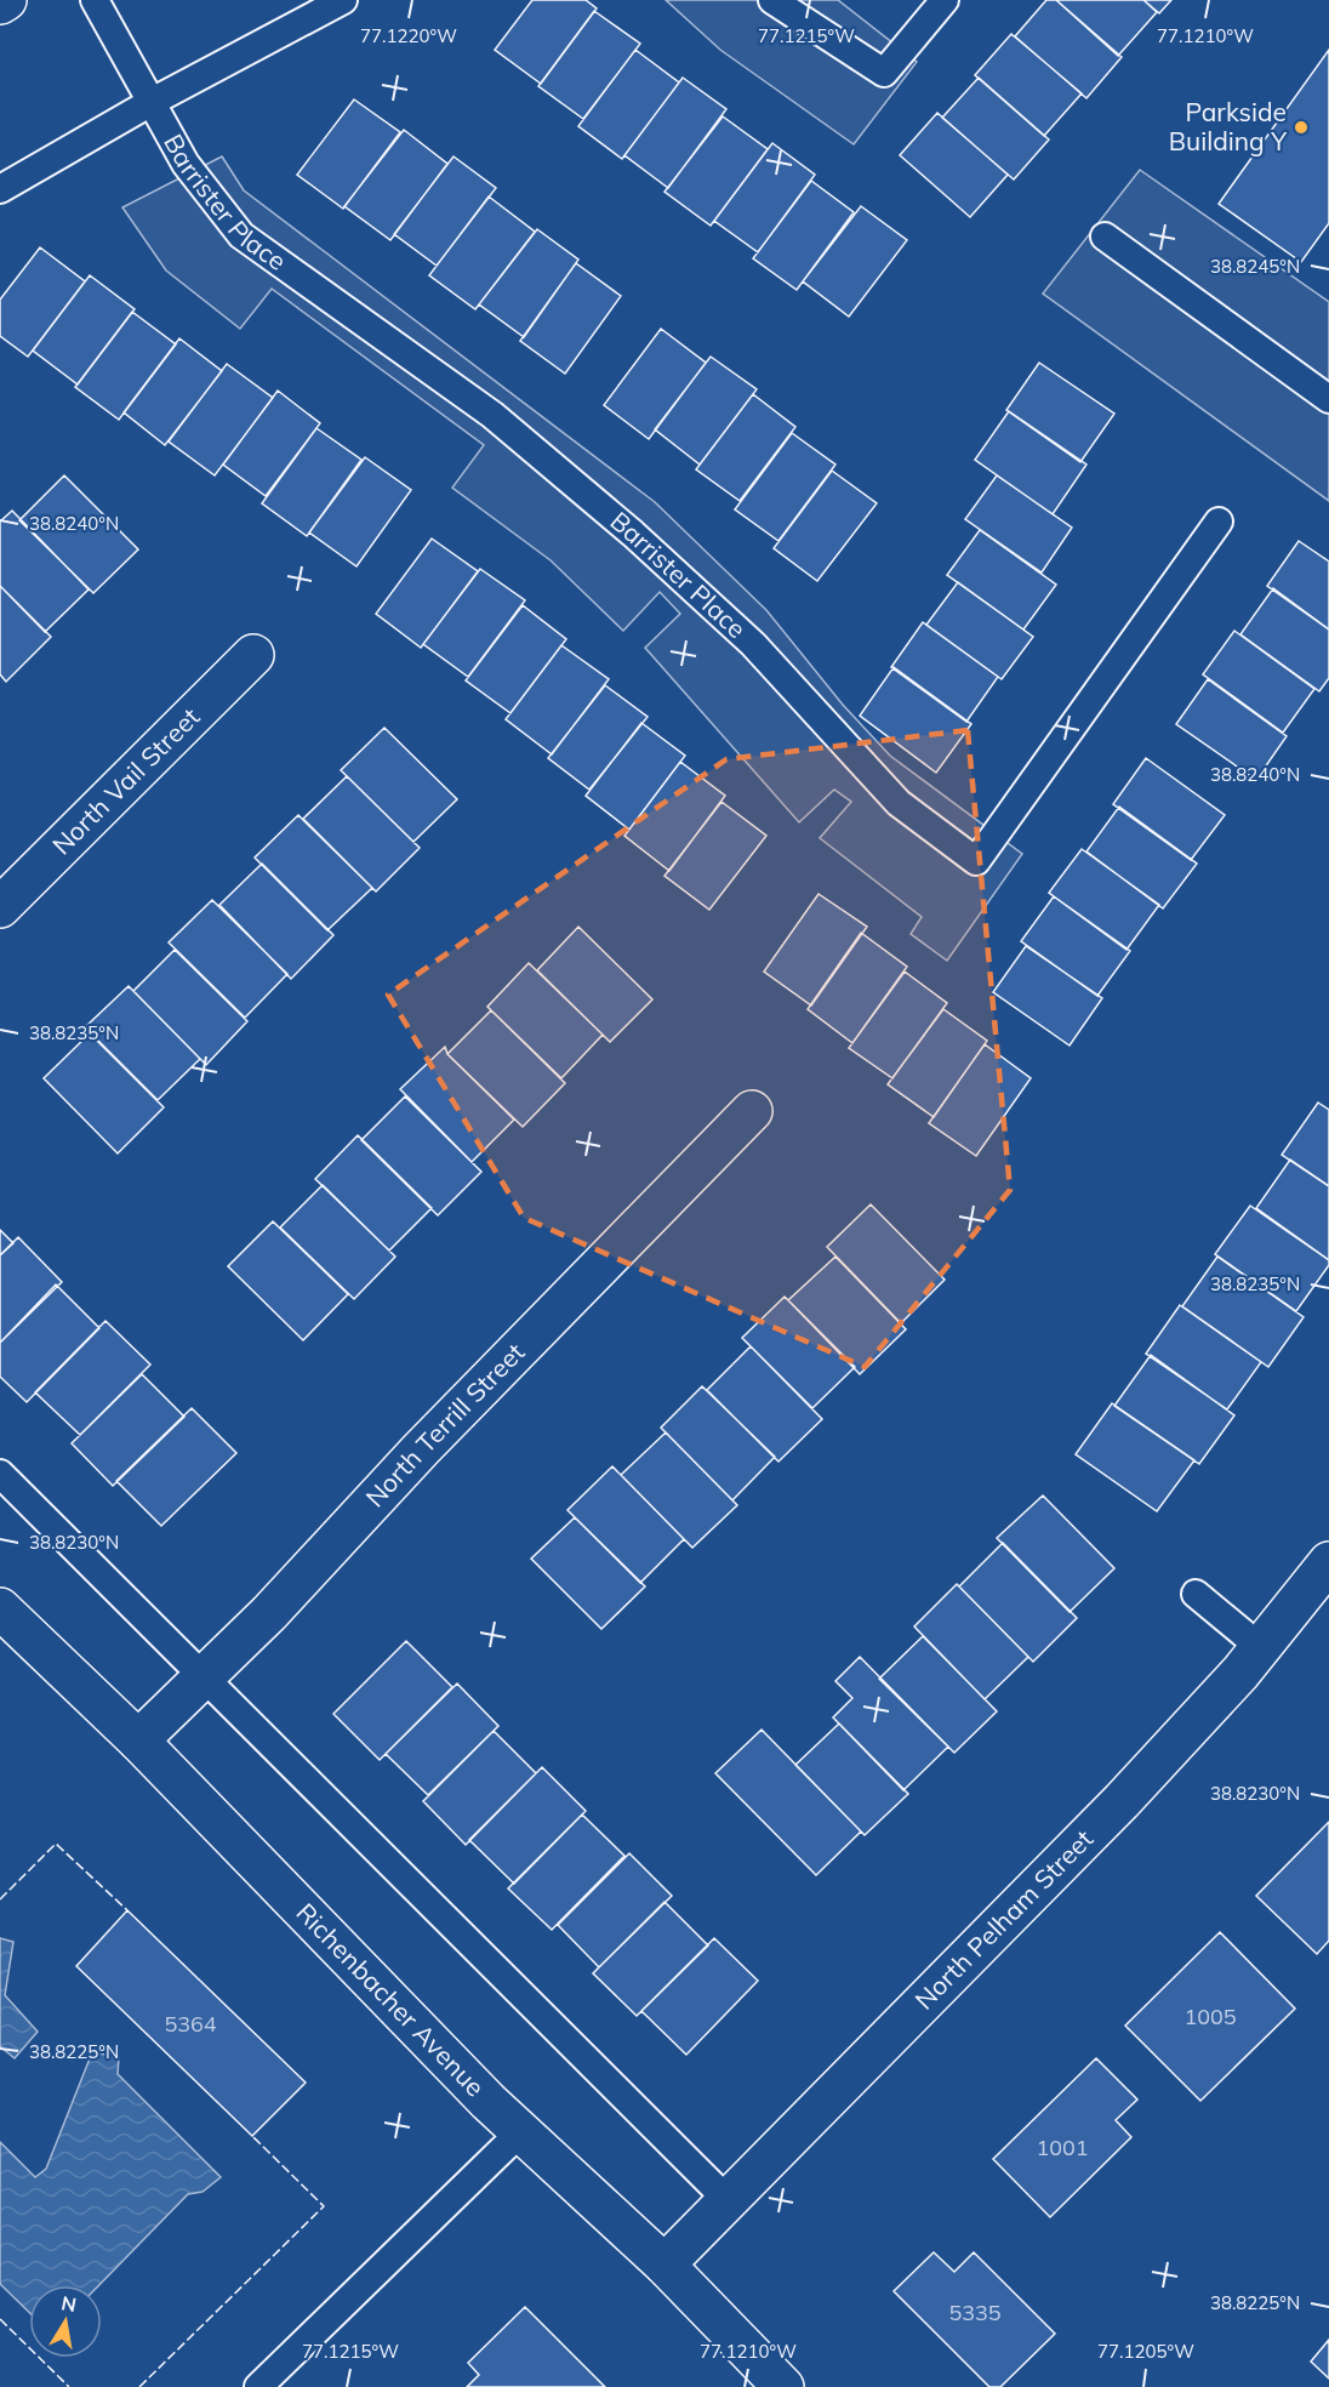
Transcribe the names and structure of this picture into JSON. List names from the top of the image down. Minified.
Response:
{"streets":{"street":["North Vail Street","North Terrill Street","North Pelham Street","Richenbacher Avenue"],"lane":["Barrister Place"]},"crossings":[["North Terrill Street","Richenbacher Avenue"],["North Pelham Street","Richenbacher Avenue"]],"places":["Parkside Building Y"],"house_numbers":["1005","5364","1001","5335"],"north":"top","coordinates":["77.1215°W","77.1210°W","77.1220°W","38.8245°N","38.8240°N","38.8235°N","38.8230°N","38.8225°N","77.1205°W"]}
